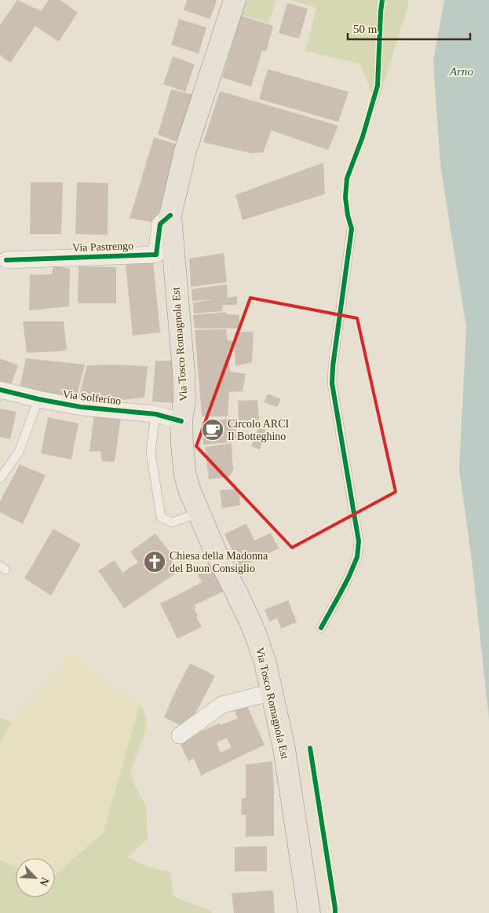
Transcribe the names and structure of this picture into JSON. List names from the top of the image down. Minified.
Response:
{"streets":{"main road":["Via Tosco Romagnola Est"],"street":["Via Pastrengo","Via Solferino"]},"crossings":[["Via Pastrengo","Via Tosco Romagnola Est"],["Via Tosco Romagnola Est","Via Solferino"]],"water":["Arno"],"places":{"cafe":["Circolo ARCI Il Botteghino"],"church":["Chiesa della Madonna del Buon Consiglio"]},"scale_bar":"50 m","north":"bottom right"}
